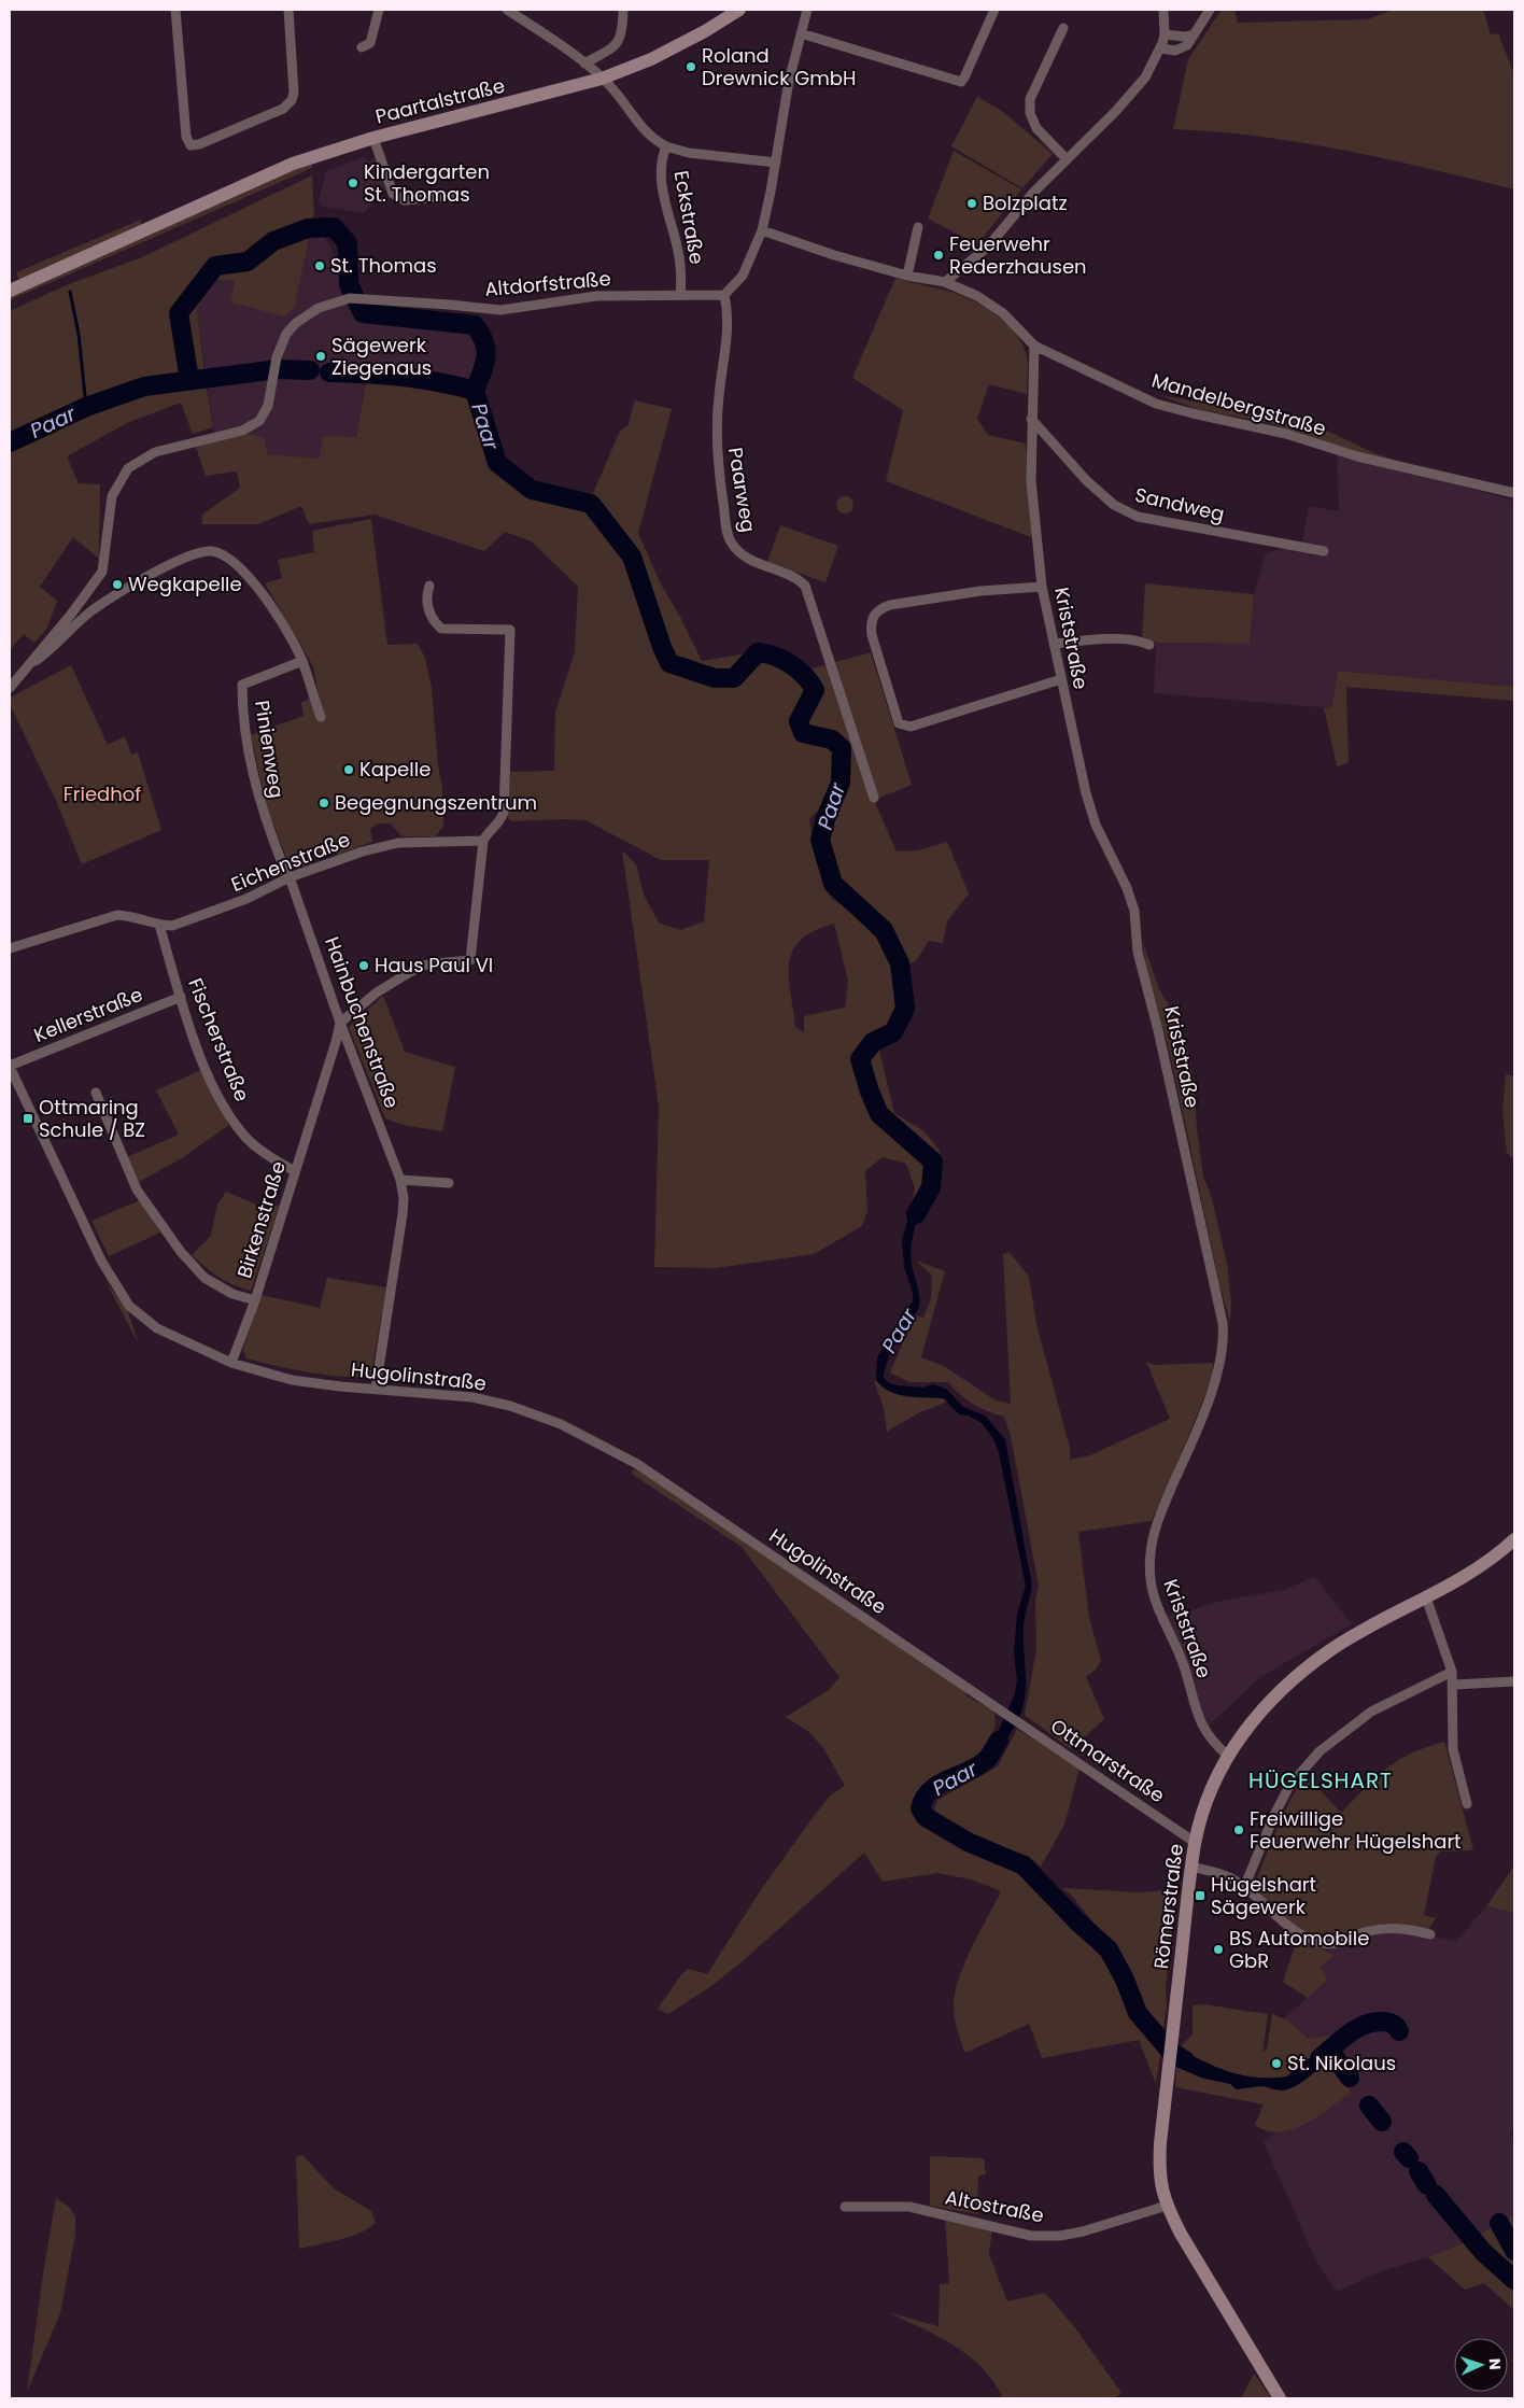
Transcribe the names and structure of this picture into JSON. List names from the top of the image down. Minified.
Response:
{"streets":{"main road":["Paartalstraße","Römerstraße"],"street":["Eckstraße","Altdorfstraße","Mandelbergstraße","Paarweg","Sandweg","Kriststraße","Pinienweg","Eichenstraße","Kellerstraße","Hainbuchenstraße","Fischerstraße","Birkenstraße","Hugolinstraße","Ottmarstraße","Altostraße"]},"crossings":[["Paartalstraße","Eckstraße"],["Eckstraße","Altdorfstraße"],["Altdorfstraße","Paarweg"],["Mandelbergstraße","Kriststraße"],["Sandweg","Kriststraße"],["Kriststraße","Römerstraße"],["Pinienweg","Eichenstraße"],["Pinienweg","Hainbuchenstraße"],["Eichenstraße","Hainbuchenstraße"],["Eichenstraße","Fischerstraße"],["Kellerstraße","Fischerstraße"],["Kellerstraße","Hugolinstraße"],["Hainbuchenstraße","Birkenstraße"],["Hainbuchenstraße","Hugolinstraße"],["Fischerstraße","Birkenstraße"],["Birkenstraße","Hugolinstraße"],["Hugolinstraße","Ottmarstraße"],["Ottmarstraße","Römerstraße"],["Römerstraße","Altostraße"]],"districts":["HÜGELSHART"],"water":["Paar"],"parks":["Friedhof"],"places":{"other":["Roland Drewnick GmbH","Kindergarten St. Thomas","Bolzplatz","Feuerwehr Rederzhausen","St. Thomas","Sägewerk Ziegenaus","Wegkapelle","Kapelle","Begegnungszentrum","Haus Paul VI","Freiwillige Feuerwehr Hügelshart","BS Automobile GbR","St. Nikolaus"],"transit":["Ottmaring Schule / BZ","Hügelshart Sägewerk"]},"north":"right"}
